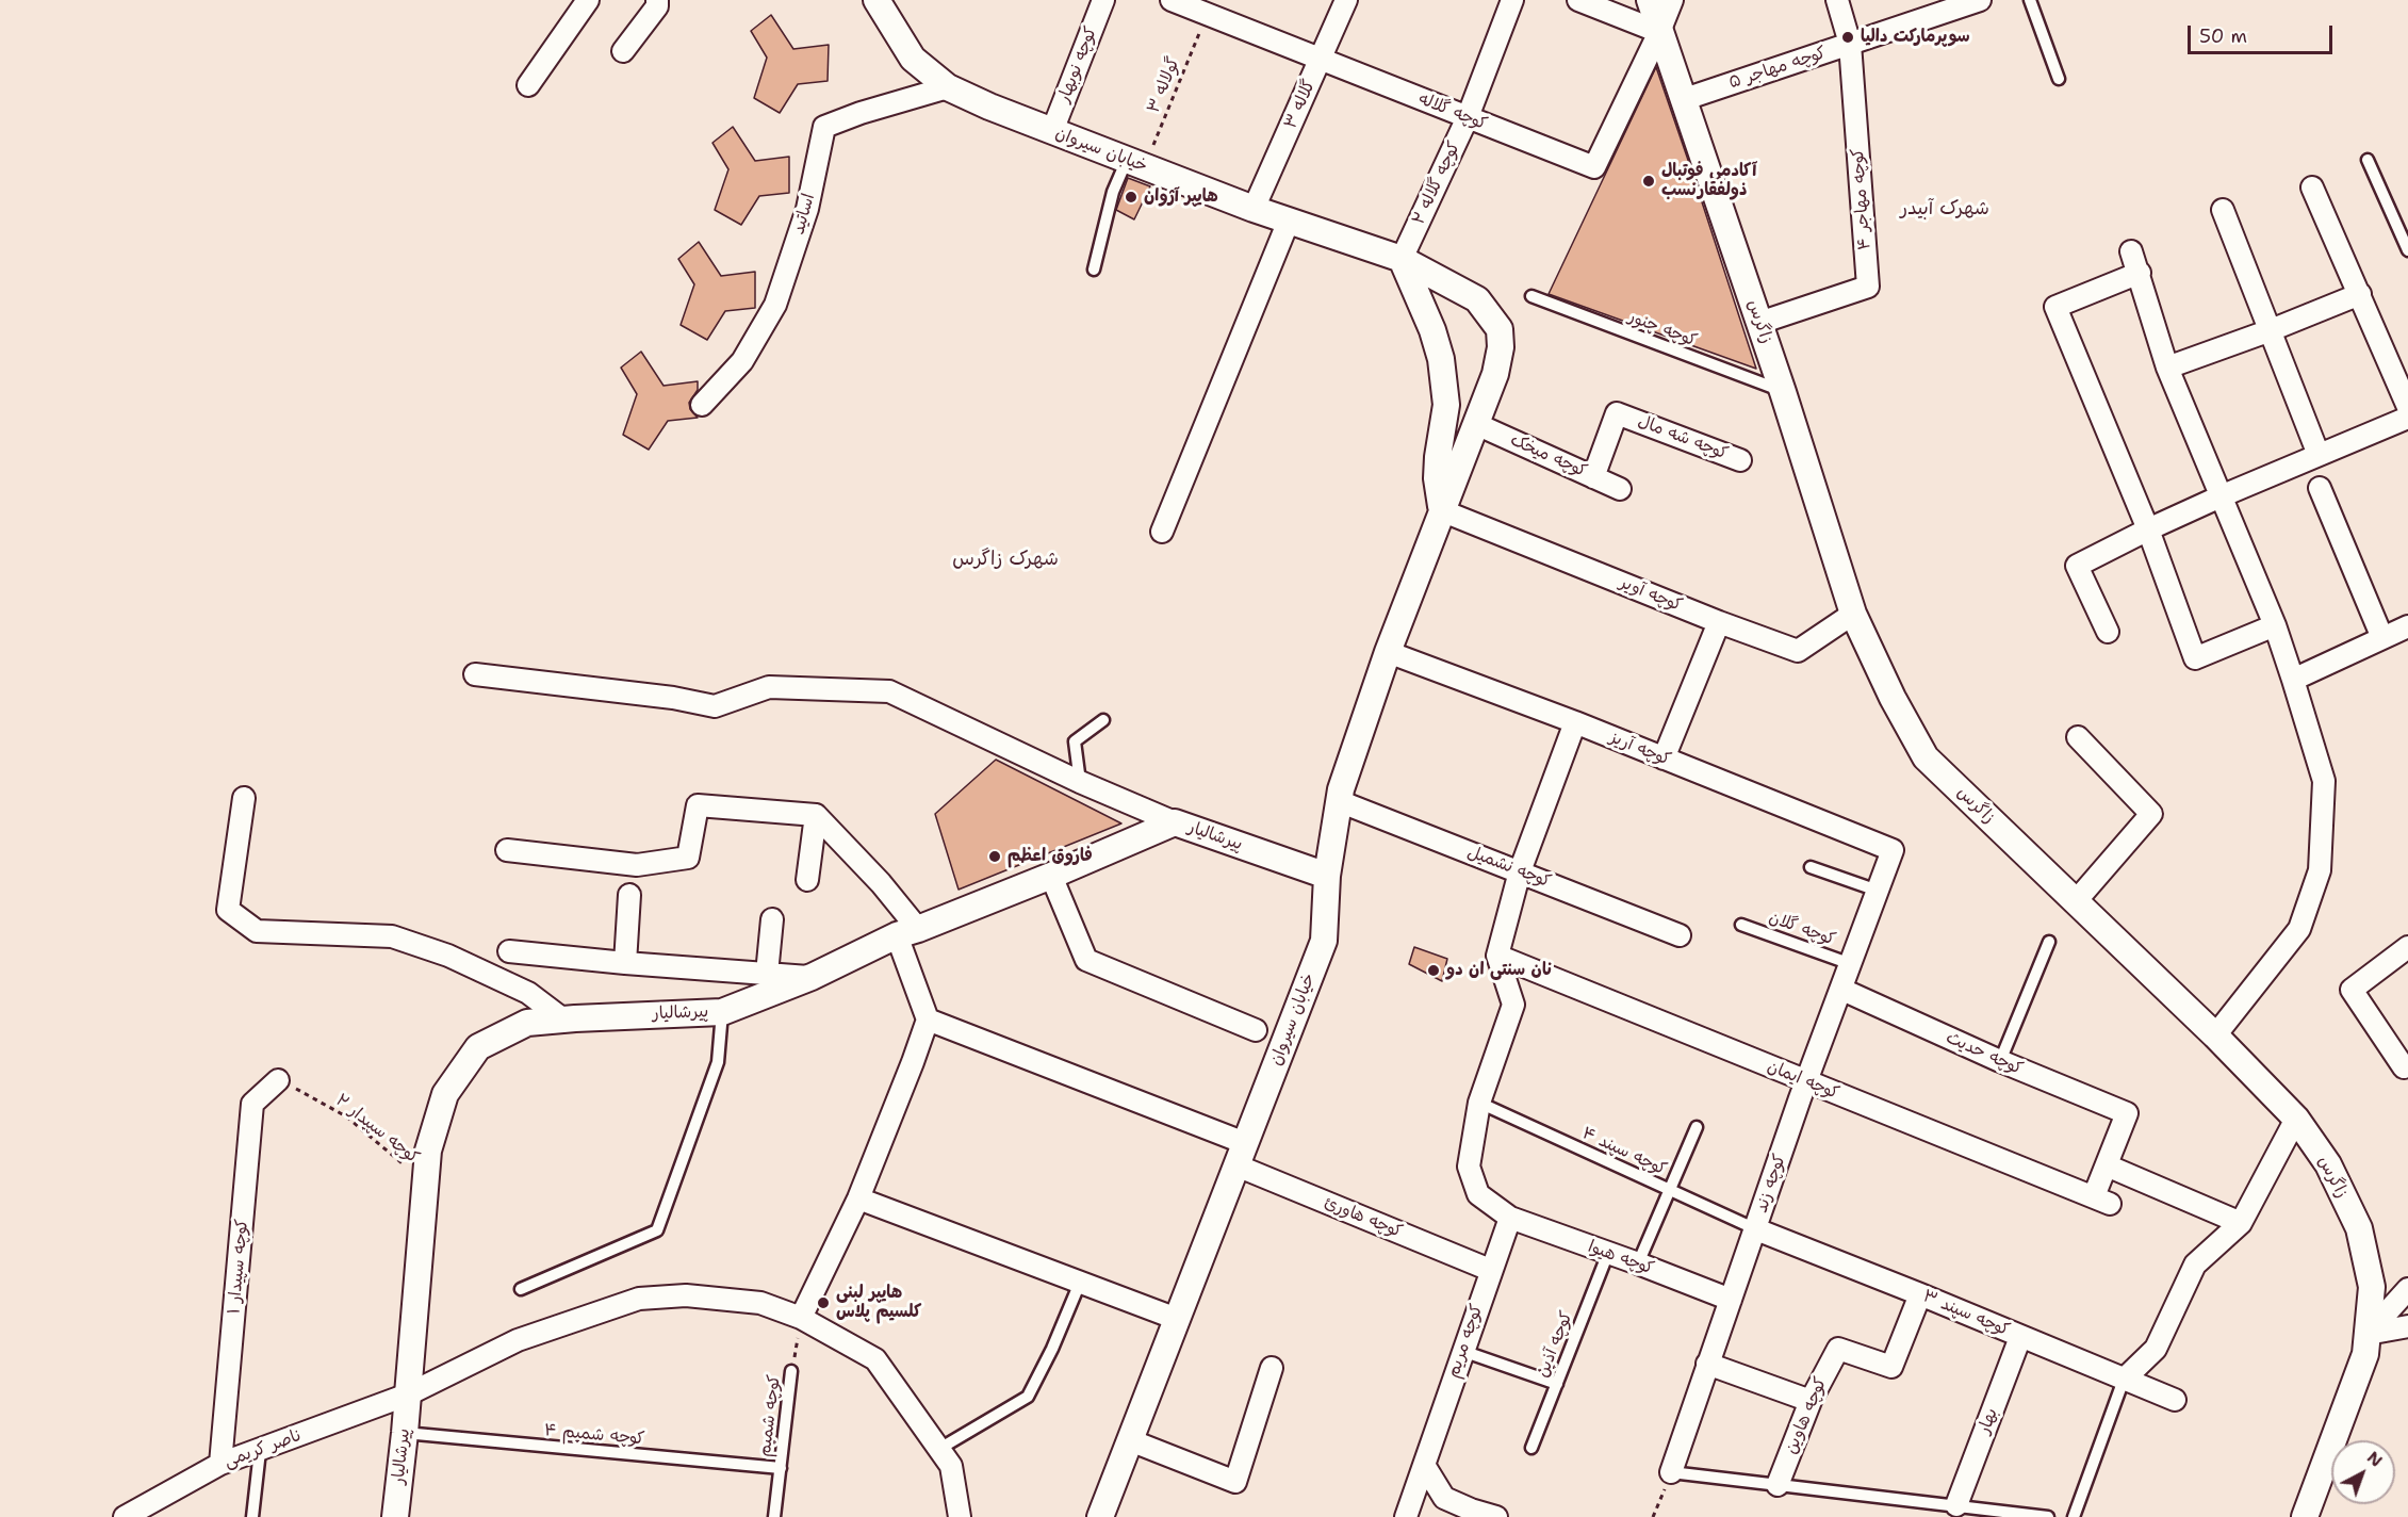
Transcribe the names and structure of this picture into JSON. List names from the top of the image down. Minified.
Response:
{"streets":{"street":["کوچه نوبهار","کوچه مهاجر ۵","گلاله ۳","کوچه گلاله","خیابان سیروان","کوچه گلاله ۲","کوچه مهاجر ۴","اساتید","زاگرس","کوچه شه مال","کوچه میخک","کوچه آویر","کوچه آریز","پیرشالیار","کوچه نشمیل","کوچه حدیث","کوچه ایمان","کوچه زند","کوچه هاورئ","کوچه هیوا","کوچه سپیدار ۱","کوچه سپند ۳","کوچه مریم","کوچه هاوین","بهار","ناصر کریمی"],"lane":["کوچه چنور","کوچه گلان","کوچه سپند ۴","کوچه آذین","کوچه شمیم","کوچه شمیم ۴"],"path":["گولاله ۳","کوچه سپیدار ۲"]},"crossings":[["کوچه نوبهار","خیابان سیروان"],["کوچه مهاجر ۵","کوچه مهاجر ۴"],["کوچه مهاجر ۵","زاگرس"],["گولاله ۳","کوچه گلاله"],["گولاله ۳","خیابان سیروان"],["گلاله ۳","کوچه گلاله"],["گلاله ۳","خیابان سیروان"],["کوچه گلاله","کوچه گلاله ۲"],["کوچه گلاله","زاگرس"],["خیابان سیروان","کوچه گلاله ۲"],["خیابان سیروان","اساتید"],["خیابان سیروان","کوچه میخک"],["خیابان سیروان","کوچه آویر"],["خیابان سیروان","کوچه آریز"],["خیابان سیروان","پیرشالیار"],["خیابان سیروان","کوچه نشمیل"],["خیابان سیروان","کوچه هاورئ"],["کوچه مهاجر ۴","زاگرس"],["زاگرس","کوچه چنور"],["زاگرس","کوچه آویر"],["کوچه شه مال","کوچه میخک"],["کوچه آریز","کوچه زند"],["پیرشالیار","کوچه سپیدار ۲"],["پیرشالیار","کوچه شمیم ۴"],["پیرشالیار","ناصر کریمی"],["کوچه گلان","کوچه زند"],["کوچه حدیث","کوچه ایمان"],["کوچه حدیث","کوچه زند"],["کوچه ایمان","کوچه زند"],["کوچه ایمان","کوچه هیوا"],["کوچه سپیدار ۲","کوچه سپیدار ۱"],["کوچه سپند ۴","کوچه زند"],["کوچه سپند ۴","کوچه هیوا"],["کوچه سپند ۴","کوچه سپند ۳"],["کوچه زند","کوچه هیوا"],["کوچه زند","کوچه سپند ۳"],["کوچه هاورئ","کوچه مریم"],["کوچه هیوا","کوچه مریم"],["کوچه هیوا","کوچه آذین"],["کوچه سپیدار ۱","ناصر کریمی"],["کوچه سپند ۳","کوچه هاوین"],["کوچه سپند ۳","بهار"],["کوچه شمیم","کوچه شمیم ۴"],["کوچه شمیم","ناصر کریمی"]],"districts":["شهرک آبیدر","شهرک زاگرس"],"places":["سوپرمارکت دالیا","آکادمی فوتبال ذولفقارنسب","هایپر آژوان","فاروق اعظم","نان سنتی ان دو","هایپر لبنی کلسیم پلاس"],"scale_bar":"50 m","north":"top right"}
